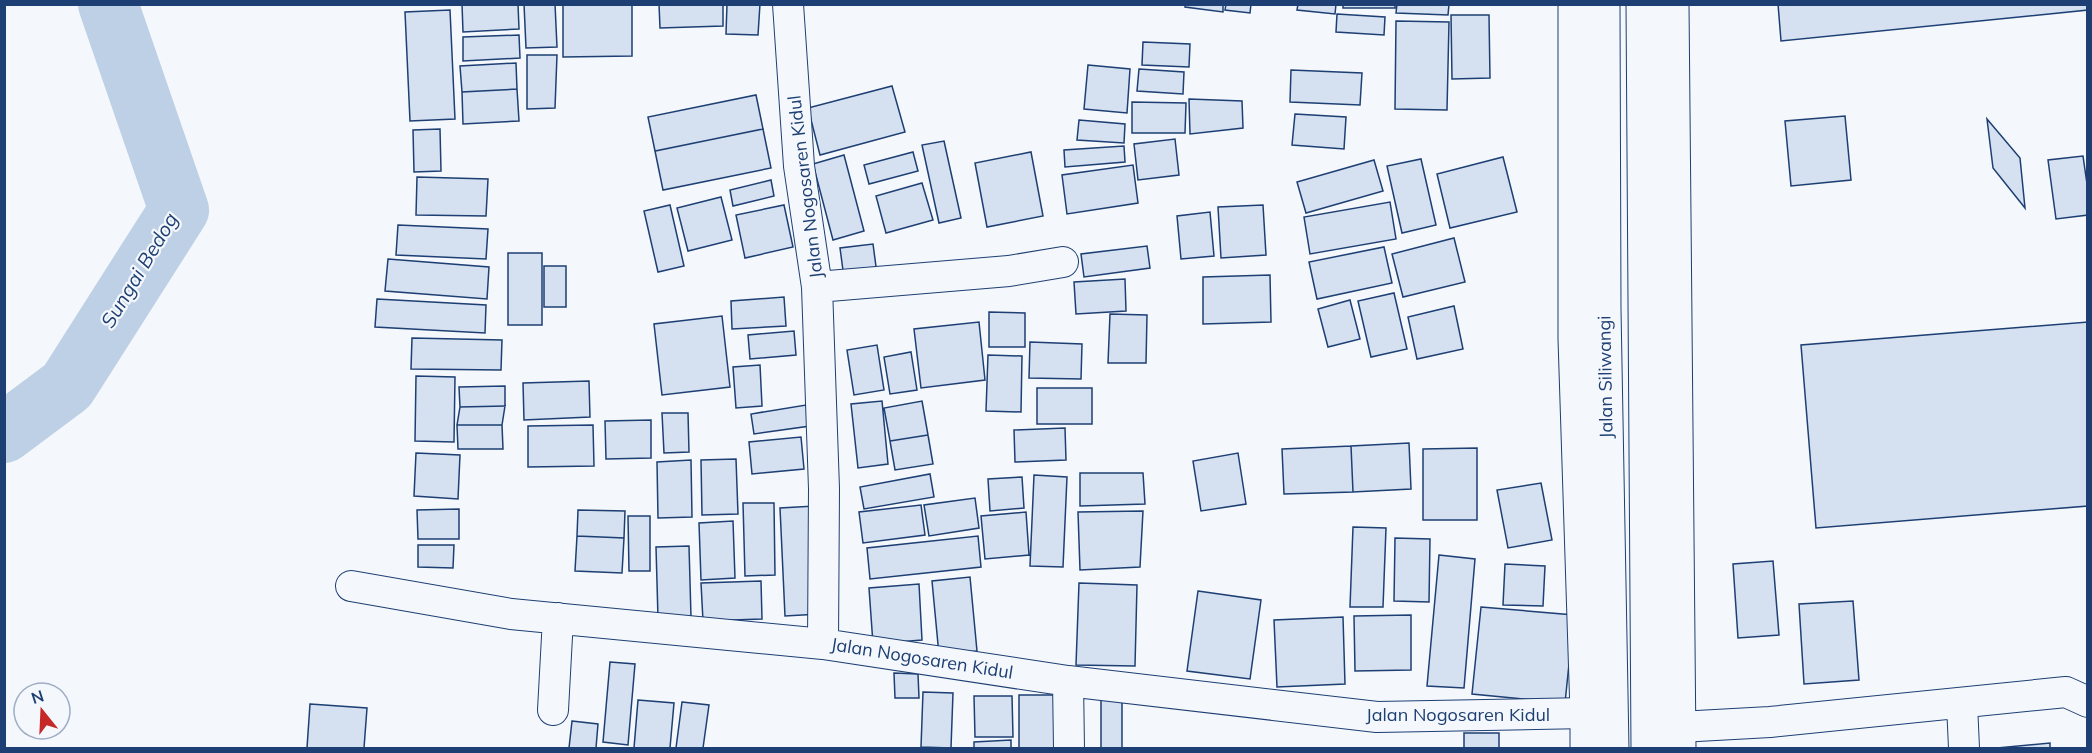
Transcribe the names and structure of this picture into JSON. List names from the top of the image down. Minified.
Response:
{"streets":{"main road":["Jalan Siliwangi"],"street":["Jalan Nogosaren Kidul"]},"water":["Sungai Bedog"],"north":"top"}
